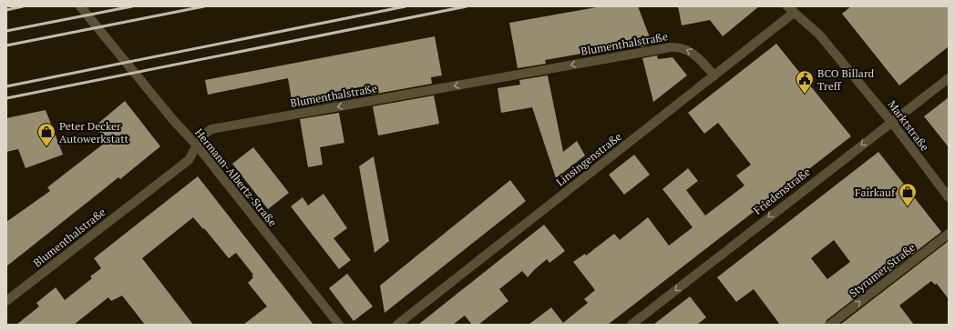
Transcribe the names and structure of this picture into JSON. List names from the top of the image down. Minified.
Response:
{"streets":{"street":["Blumenthalstraße","Marktstraße","Linsingenstraße","Hermann-Albertz-Straße","Friedenstraße","Styrumer Straße"]},"crossings":[["Blumenthalstraße","Linsingenstraße"],["Blumenthalstraße","Hermann-Albertz-Straße"],["Marktstraße","Linsingenstraße"],["Marktstraße","Friedenstraße"]],"one_way":["Blumenthalstraße","Friedenstraße","Styrumer Straße"],"places":{"public building":["BCO Billard Treff"],"shop":["Peter Decker Autowerkstatt","Fairkauf"]}}
